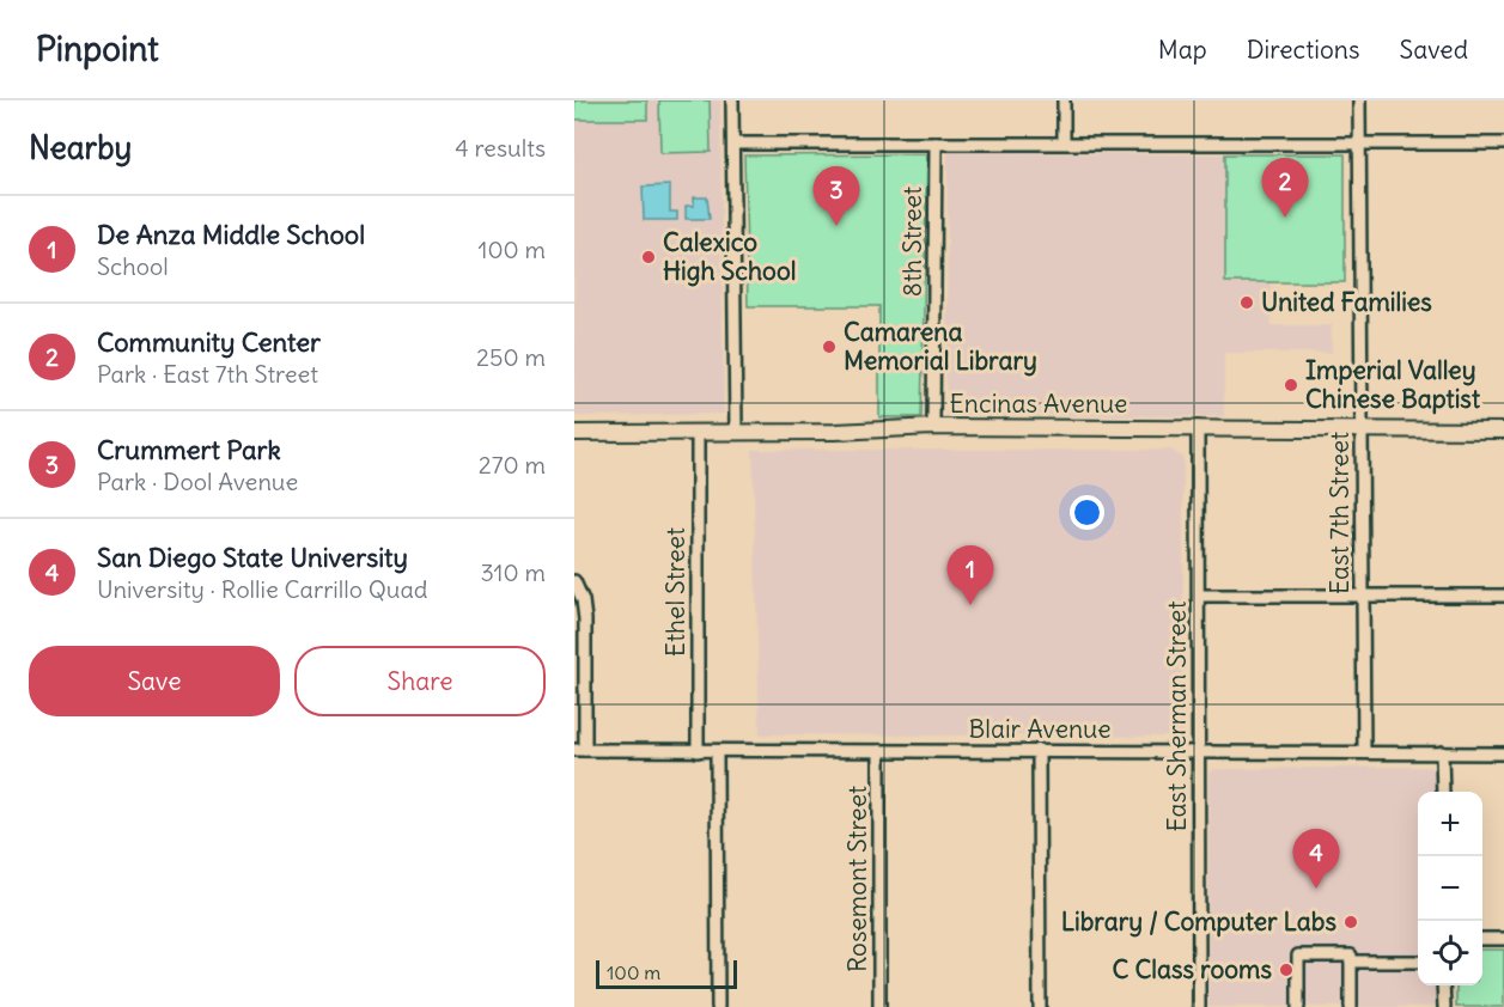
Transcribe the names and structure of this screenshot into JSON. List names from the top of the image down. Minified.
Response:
{"streets":{"street":["8th Street","Encinas Avenue","East 7th Street","Ethel Street","East Sherman Street","Blair Avenue","Rosemont Street"]},"crossings":[["8th Street","Encinas Avenue"],["Encinas Avenue","East 7th Street"],["Encinas Avenue","Ethel Street"],["Encinas Avenue","East Sherman Street"],["East 7th Street","Blair Avenue"],["Ethel Street","Blair Avenue"],["East Sherman Street","Blair Avenue"],["Blair Avenue","Rosemont Street"]],"places":["Calexico High School","United Families","Camarena Memorial Library","Imperial Valley Chinese Baptist","Library / Computer Labs","C Class rooms"],"scale_bar":"100 m","page":{"header":"Pinpoint","nav":["Map","Directions","Saved"],"heading":["Nearby","4 results"],"pins":["2","3","1","4"],"list":[{"mark":"1","name":"De Anza Middle School","note":"School","value":"100 m"},{"mark":"2","name":"Community Center","note":"Park · East 7th Street","value":"250 m"},{"mark":"3","name":"Crummert Park","note":"Park · Dool Avenue","value":"270 m"},{"mark":"4","name":"San Diego State University","note":"University · Rollie Carrillo Quad","value":"310 m"}],"buttons":["Save","Share"],"map_buttons":["+","−"],"scale":"100 m"}}
